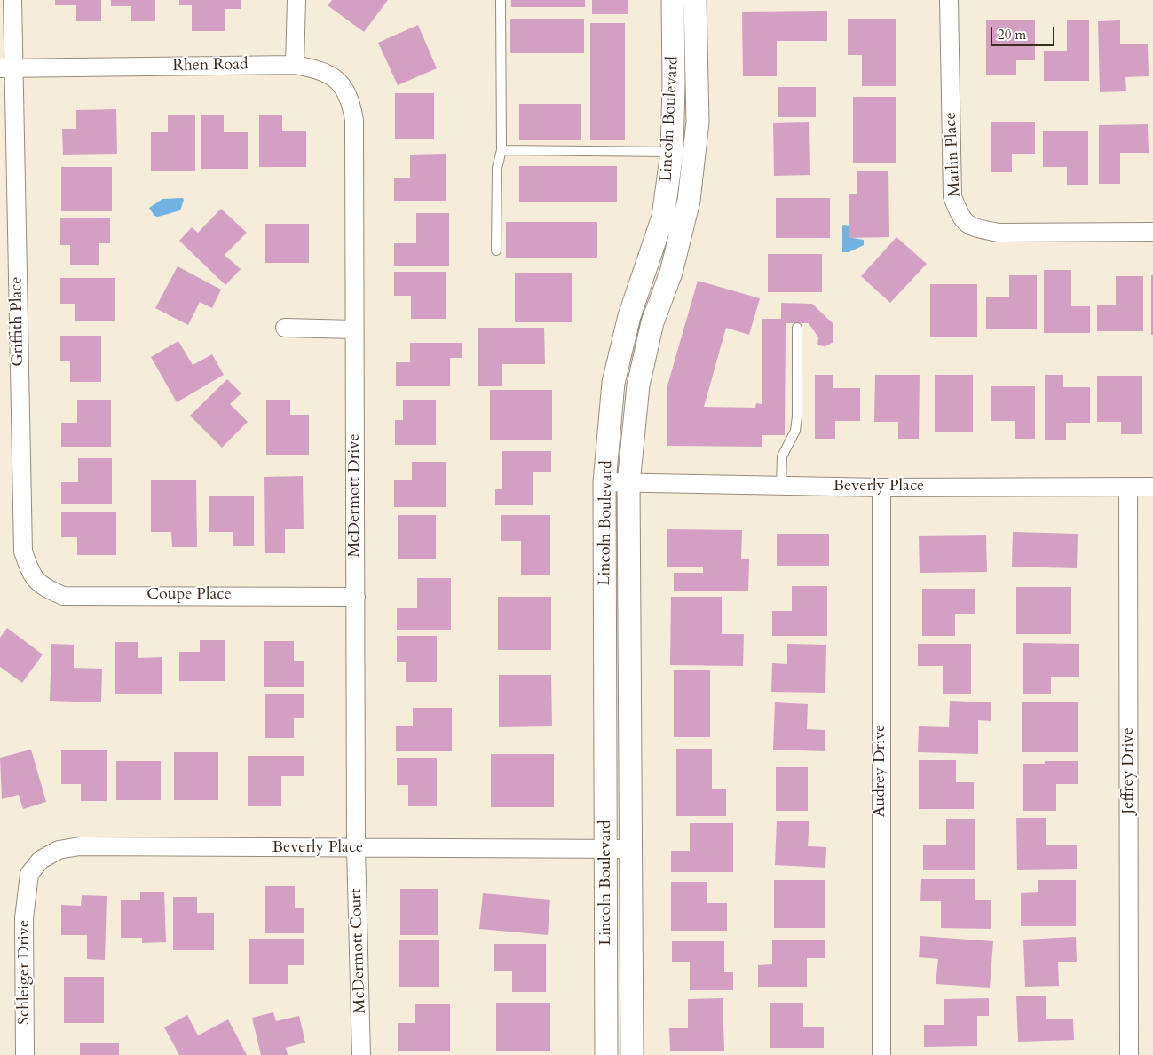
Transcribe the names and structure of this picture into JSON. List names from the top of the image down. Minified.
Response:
{"streets":{"street":["Rhen Road","Lincoln Boulevard","Marlin Place","Griffith Place","Beverly Place","McDermott Drive","Coupe Place","Audrey Drive","Jeffrey Drive","McDermott Court","Schleiger Drive"]},"crossings":[["Rhen Road","Griffith Place"],["Rhen Road","McDermott Drive"],["Lincoln Boulevard","Beverly Place"],["Griffith Place","Coupe Place"],["Beverly Place","McDermott Drive"],["Beverly Place","Audrey Drive"],["Beverly Place","Jeffrey Drive"],["Beverly Place","McDermott Court"],["Beverly Place","Schleiger Drive"],["McDermott Drive","Coupe Place"],["McDermott Drive","McDermott Court"]],"scale_bar":"20 m"}
